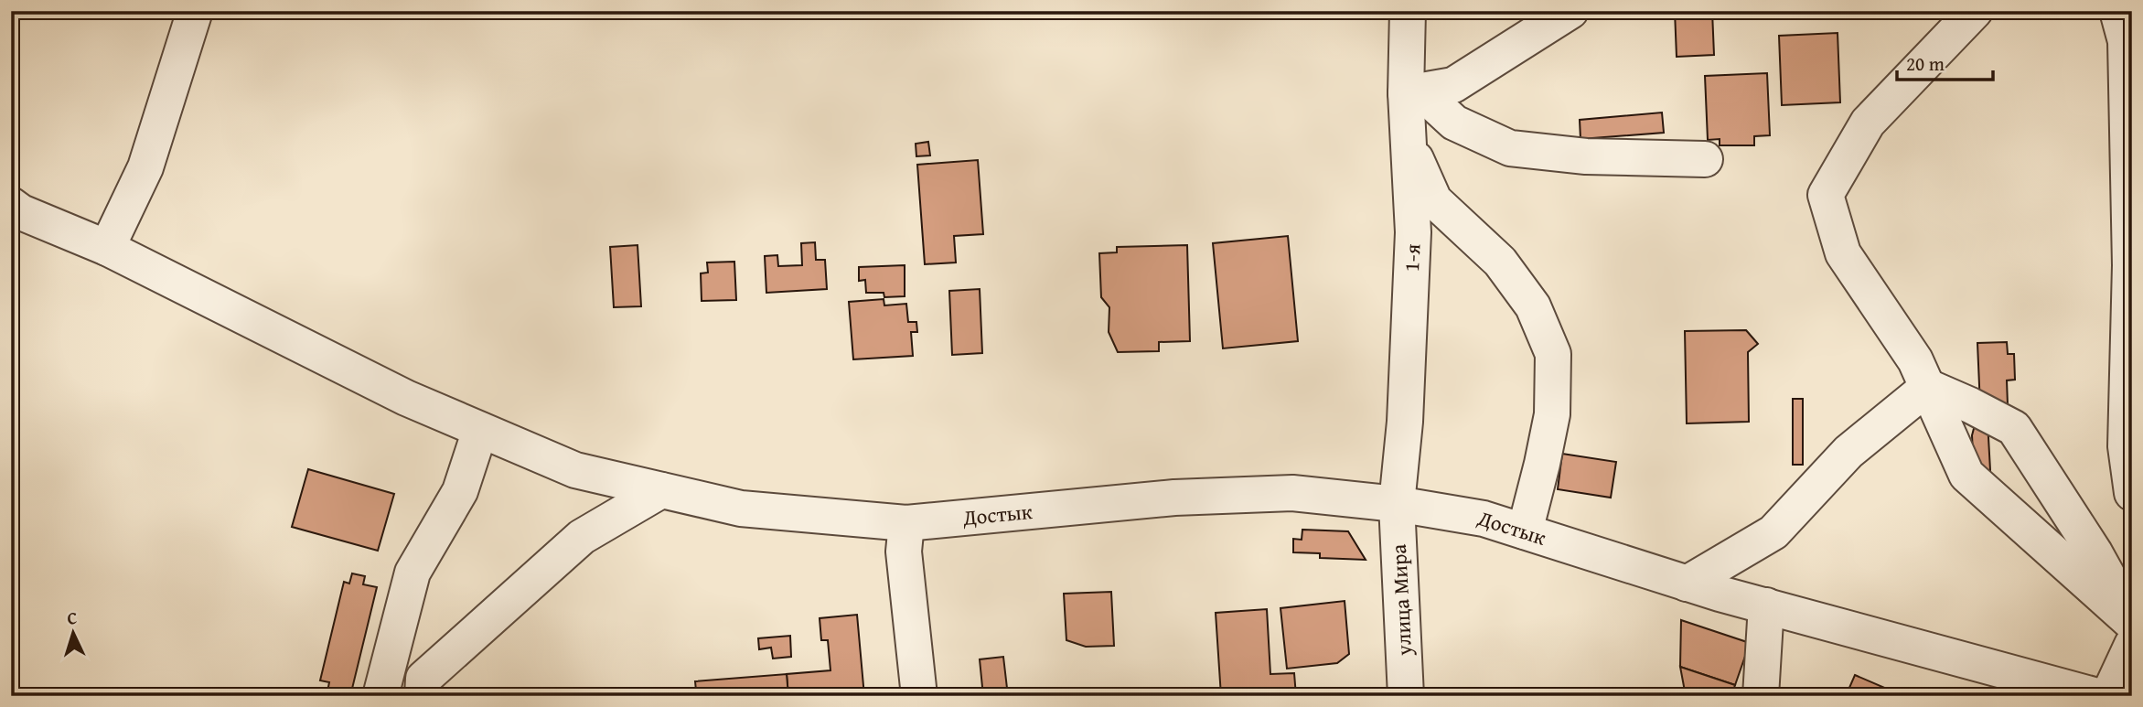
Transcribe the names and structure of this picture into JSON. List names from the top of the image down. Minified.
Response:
{"streets":{"street":["1-я","Достык","улица Мира"]},"crossings":[["1-я","Достык"],["1-я","улица Мира"],["Достык","улица Мира"]],"scale_bar":"20 m","north":"top"}
